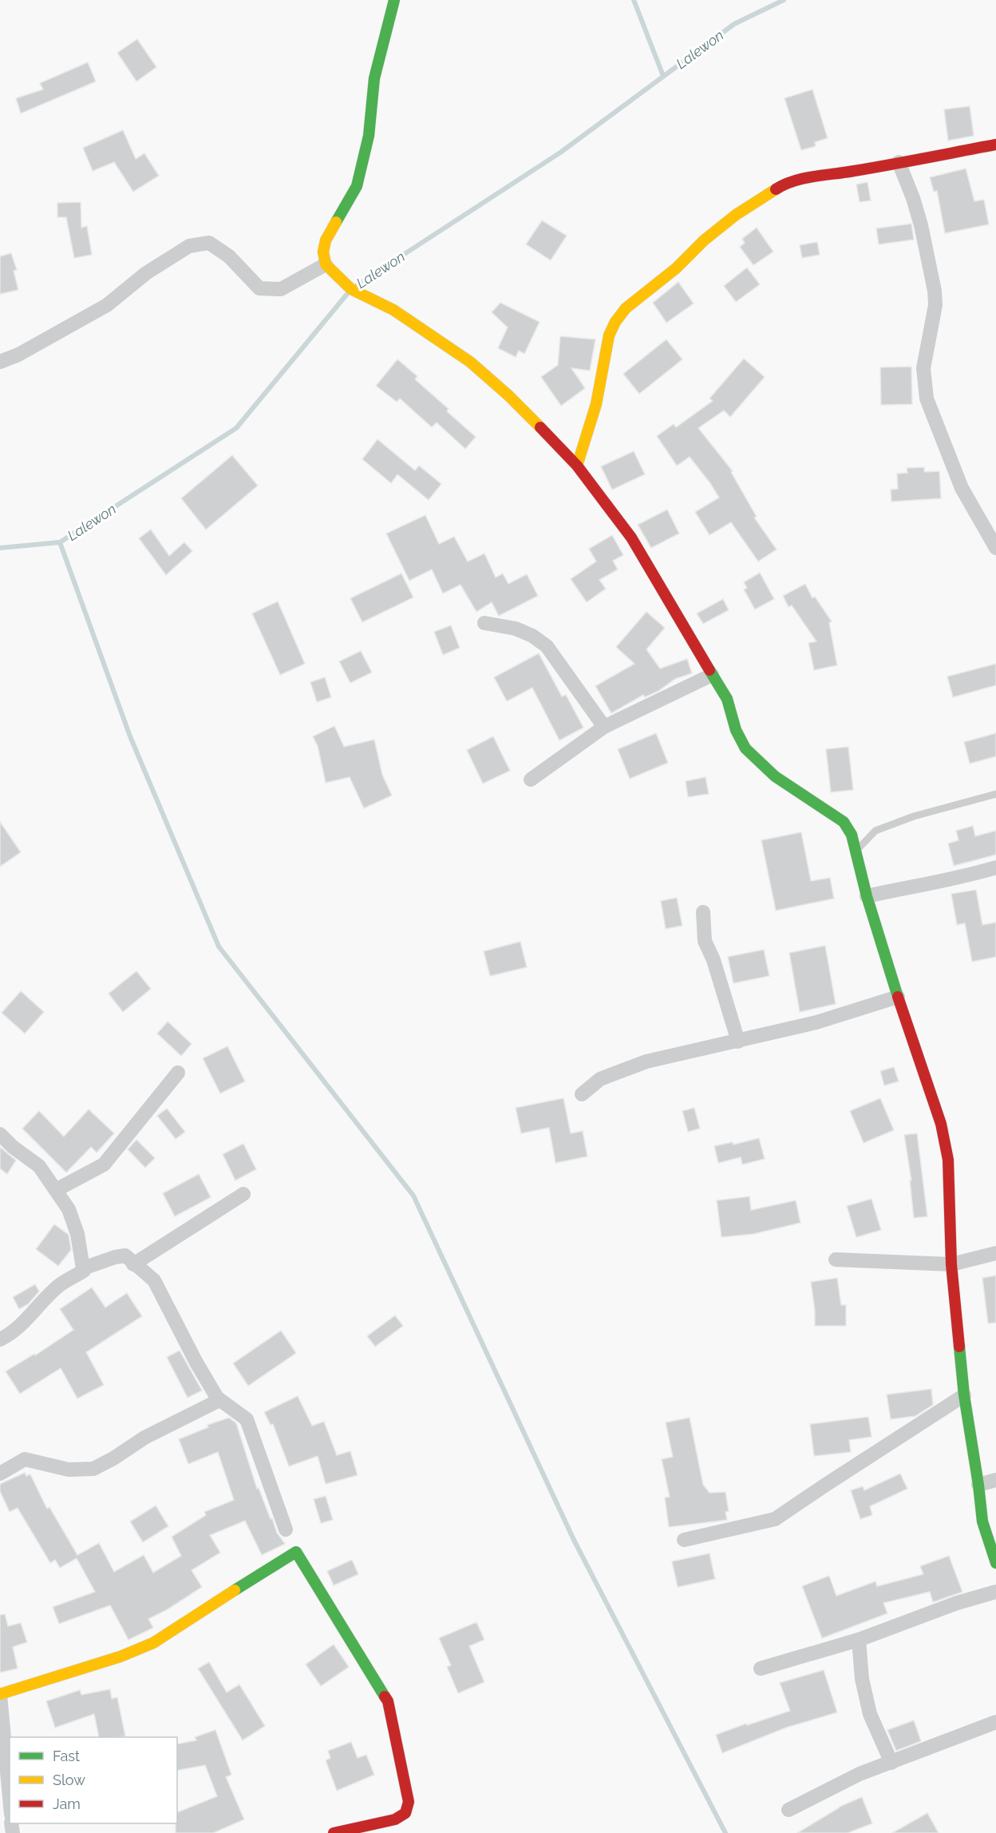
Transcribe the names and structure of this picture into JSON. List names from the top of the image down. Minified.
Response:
{"water":["Lalewon"],"legend":["Fast","Slow","Jam"]}
